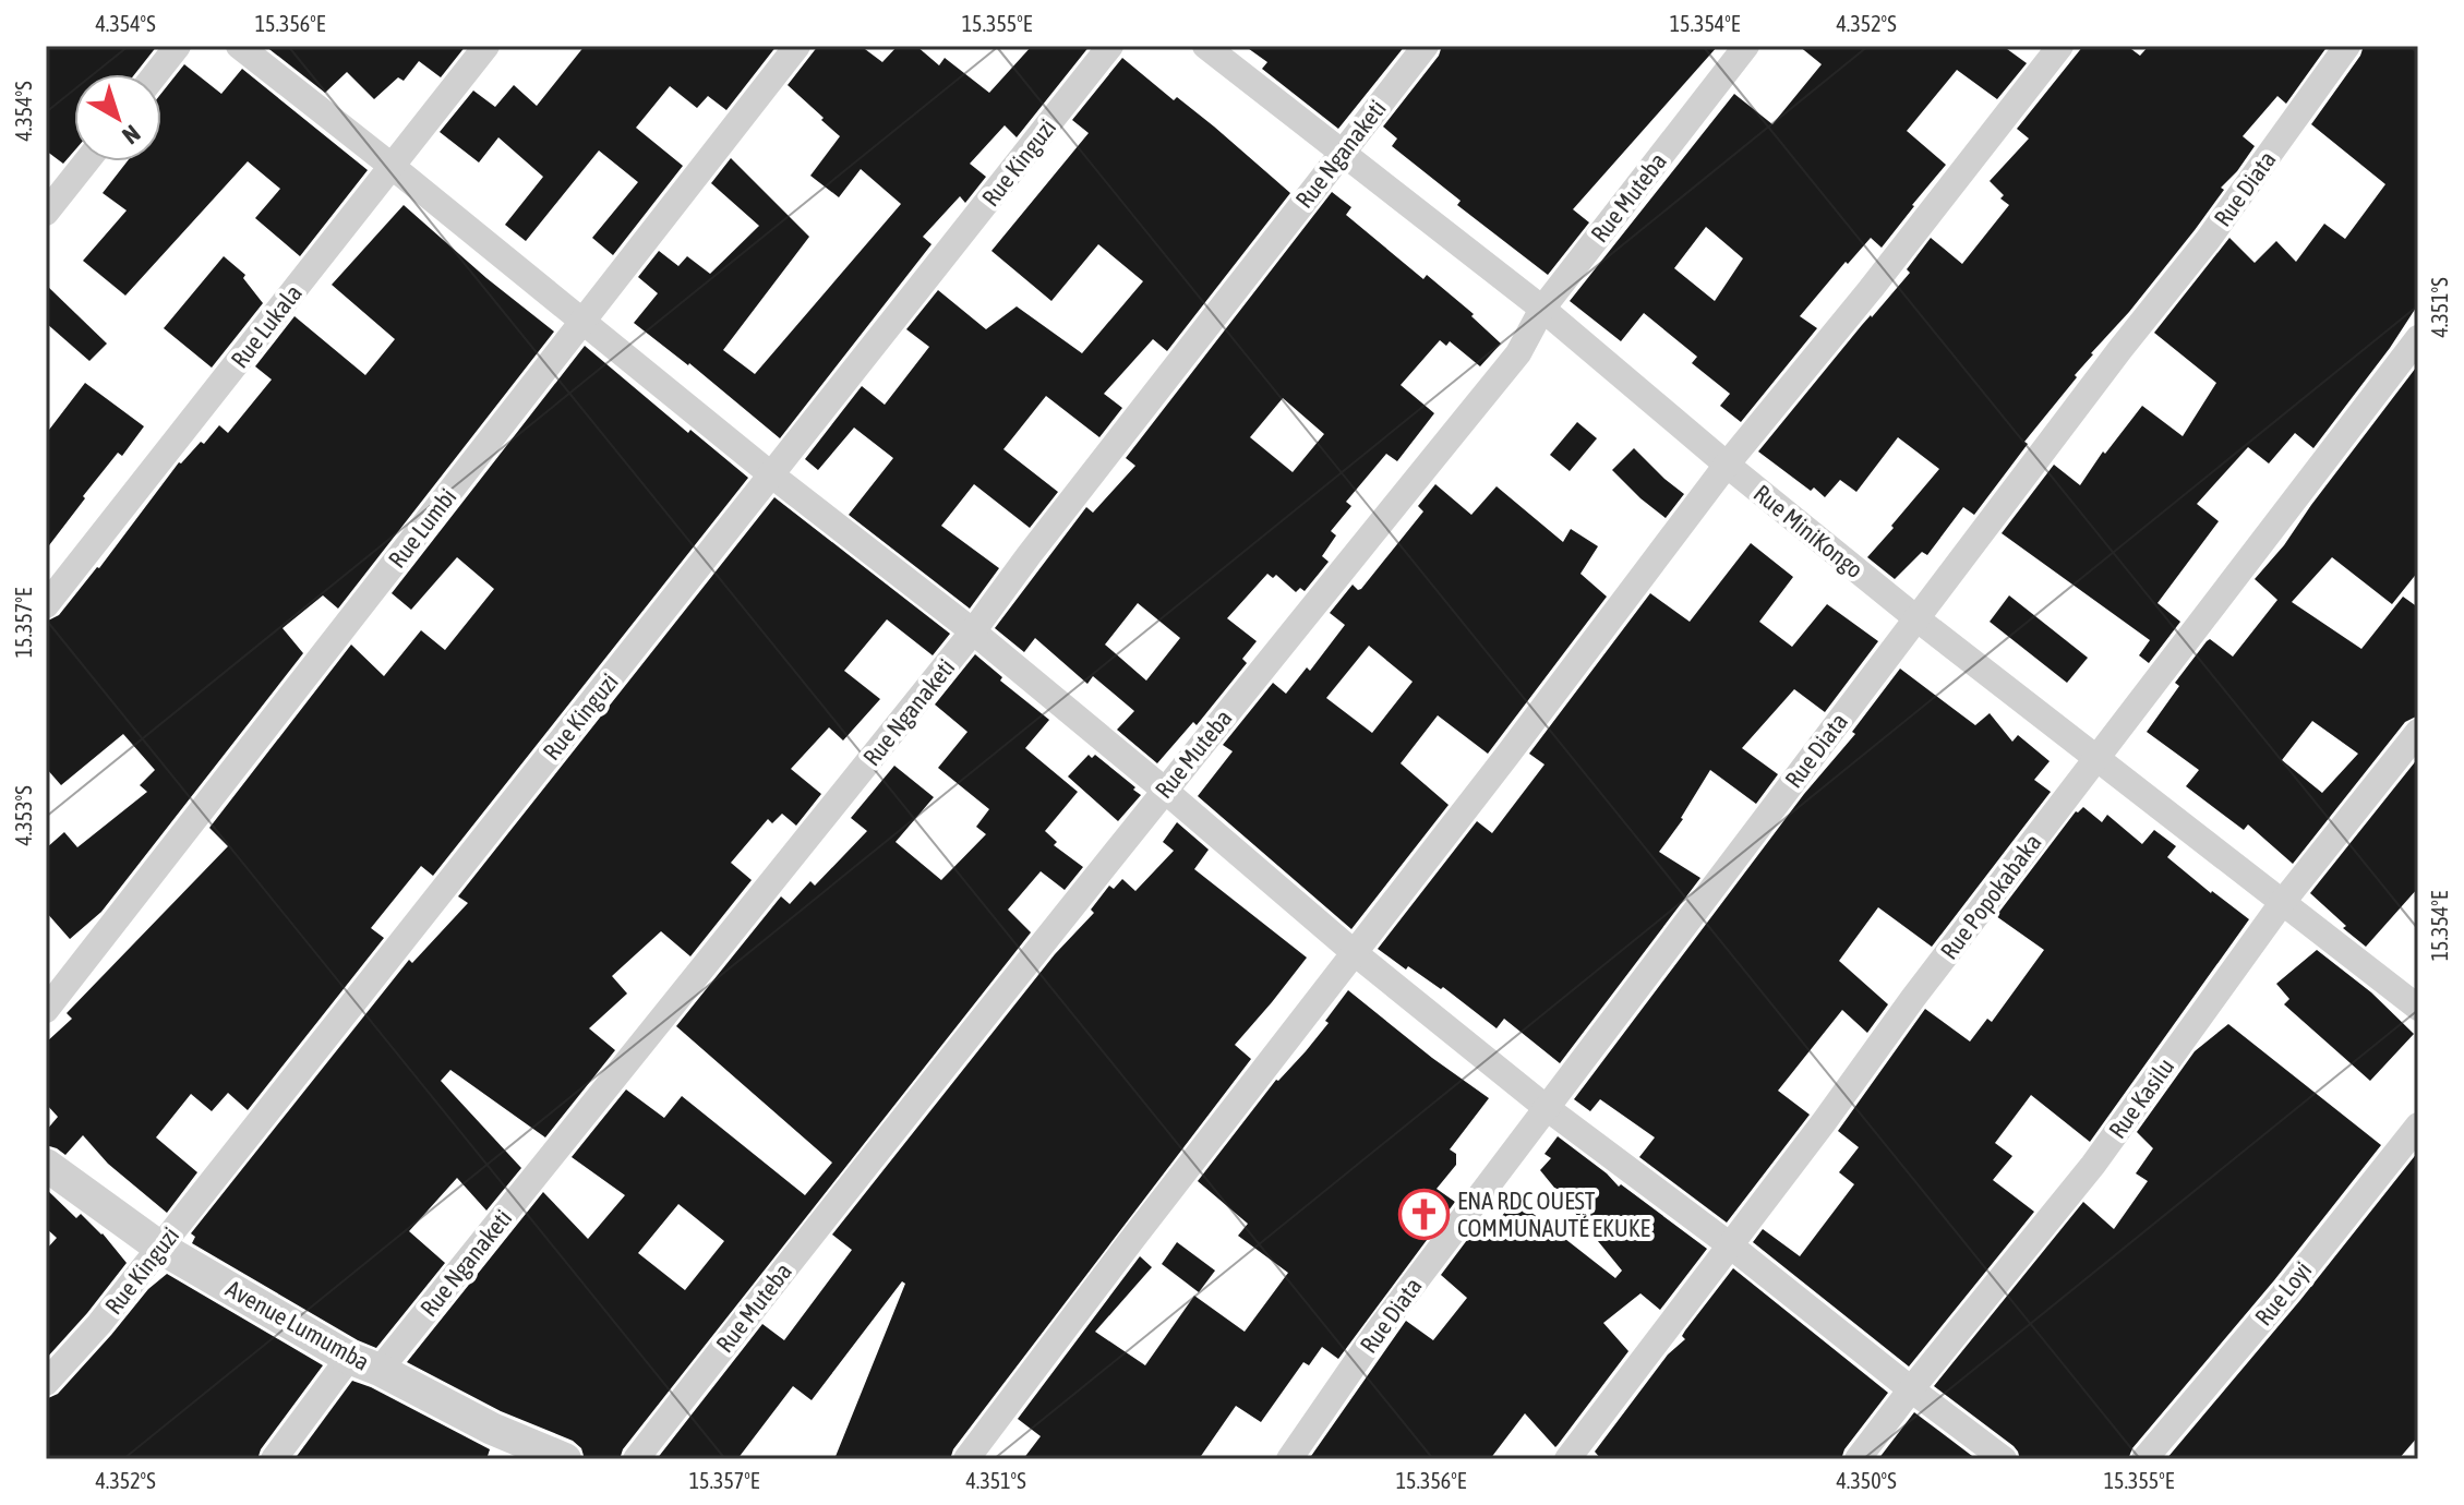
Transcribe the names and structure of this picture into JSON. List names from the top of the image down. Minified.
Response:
{"streets":{"street":["Rue Nganaketi","Rue Kinguzi","Rue Diata","Rue Muteba","Rue Lukala","Rue Lumbi","Rue MiniKongo","Rue Popokabaka","Rue Kasilu","Rue Loyi","Avenue Lumumba"]},"crossings":[["Rue Nganaketi","Rue MiniKongo"],["Rue Nganaketi","Avenue Lumumba"],["Rue Kinguzi","Avenue Lumumba"],["Rue Diata","Rue MiniKongo"],["Rue Muteba","Rue MiniKongo"],["Rue MiniKongo","Rue Popokabaka"],["Rue MiniKongo","Rue Kasilu"]],"places":{"church":["ENA RDC OUEST COMMUNAUTÉ EKUKE"]},"north":"bottom right","coordinates":["4.354°S","15.356°E","15.355°E","15.354°E","4.352°S","4.351°S","15.357°E","4.353°S","4.350°S"]}
